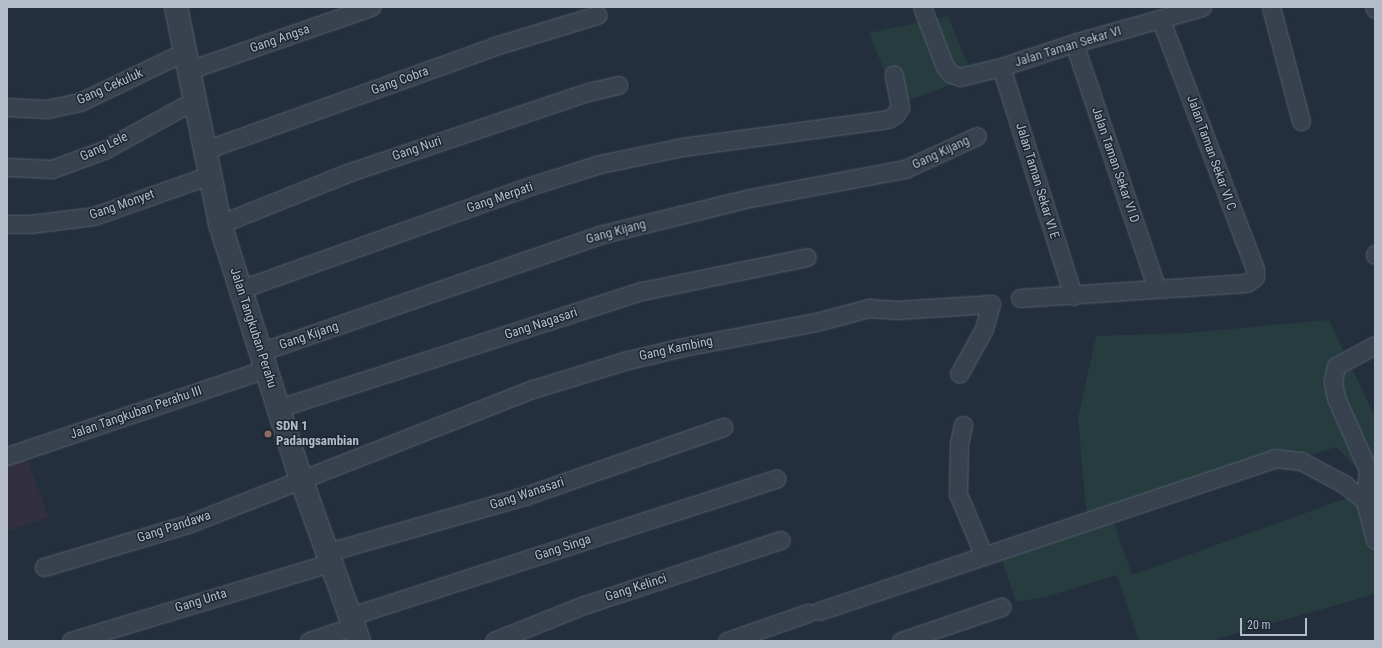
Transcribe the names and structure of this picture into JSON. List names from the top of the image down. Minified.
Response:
{"streets":{"street":["Gang Angsa","Jalan Taman Sekar VI","Gang Cobra","Gang Cekuluk","Gang Lele","Gang Nuri","Gang Kijang","Jalan Taman Sekar VI C","Jalan Taman Sekar VI D","Jalan Taman Sekar VI E","Gang Merpati","Gang Monyet","Gang Nagasari","Jalan Tangkuban Perahu","Gang Kambing","Jalan Tangkuban Perahu III","Gang Wanasari","Gang Pandawa","Gang Singa","Gang Kelinci","Gang Unta"]},"crossings":[["Gang Angsa","Gang Cekuluk"],["Gang Angsa","Jalan Tangkuban Perahu"],["Jalan Taman Sekar VI","Jalan Taman Sekar VI C"],["Jalan Taman Sekar VI","Jalan Taman Sekar VI D"],["Jalan Taman Sekar VI","Jalan Taman Sekar VI E"],["Gang Cobra","Jalan Tangkuban Perahu"],["Gang Cekuluk","Jalan Tangkuban Perahu"],["Gang Lele","Jalan Tangkuban Perahu"],["Gang Nuri","Jalan Tangkuban Perahu"],["Gang Kijang","Jalan Tangkuban Perahu"],["Gang Kijang","Jalan Tangkuban Perahu III"],["Jalan Taman Sekar VI C","Jalan Taman Sekar VI D"],["Gang Merpati","Jalan Tangkuban Perahu"],["Gang Monyet","Jalan Tangkuban Perahu"],["Gang Nagasari","Jalan Tangkuban Perahu"],["Jalan Tangkuban Perahu","Gang Kambing"],["Jalan Tangkuban Perahu","Jalan Tangkuban Perahu III"],["Jalan Tangkuban Perahu","Gang Wanasari"],["Jalan Tangkuban Perahu","Gang Pandawa"],["Jalan Tangkuban Perahu","Gang Singa"],["Jalan Tangkuban Perahu","Gang Unta"],["Gang Kambing","Gang Pandawa"],["Gang Wanasari","Gang Unta"]],"places":["SDN 1 Padangsambian"],"scale_bar":"20 m"}
